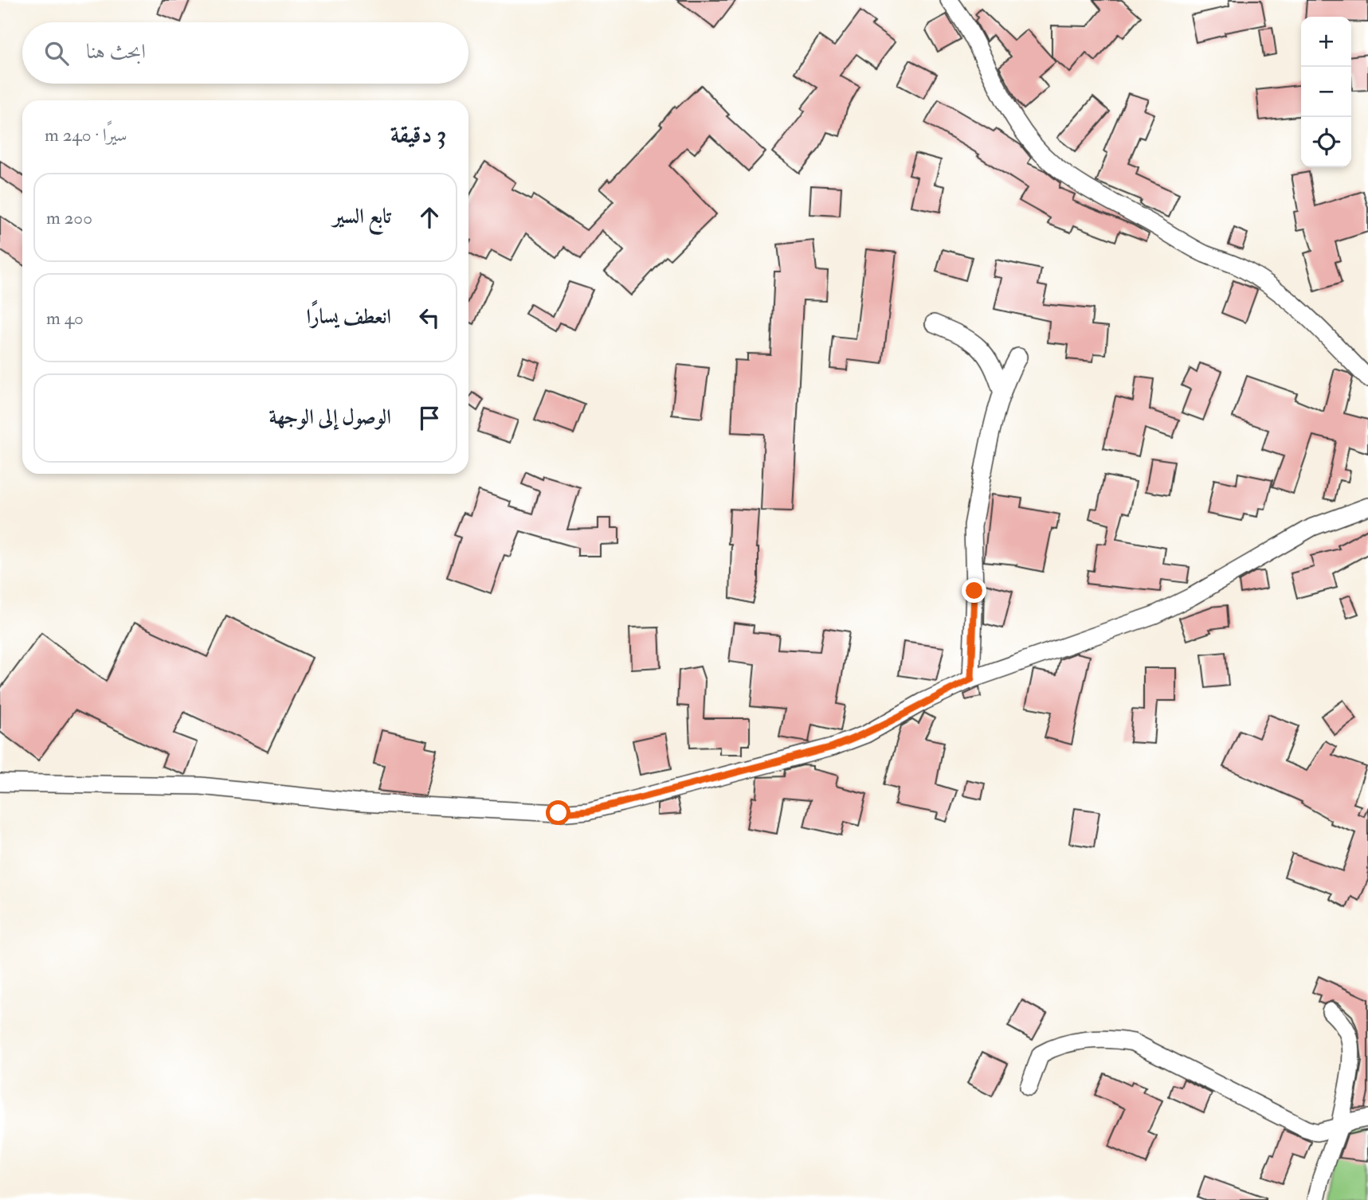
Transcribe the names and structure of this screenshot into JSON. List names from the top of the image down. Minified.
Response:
{"page":{"map_buttons":["+","−"],"search":"ابحث هنا","heading":["3 دقيقة","سيرًا · 240 m"],"list":[["تابع السير","200 m"],["انعطف يسارًا","40 m"],"الوصول إلى الوجهة"]}}
